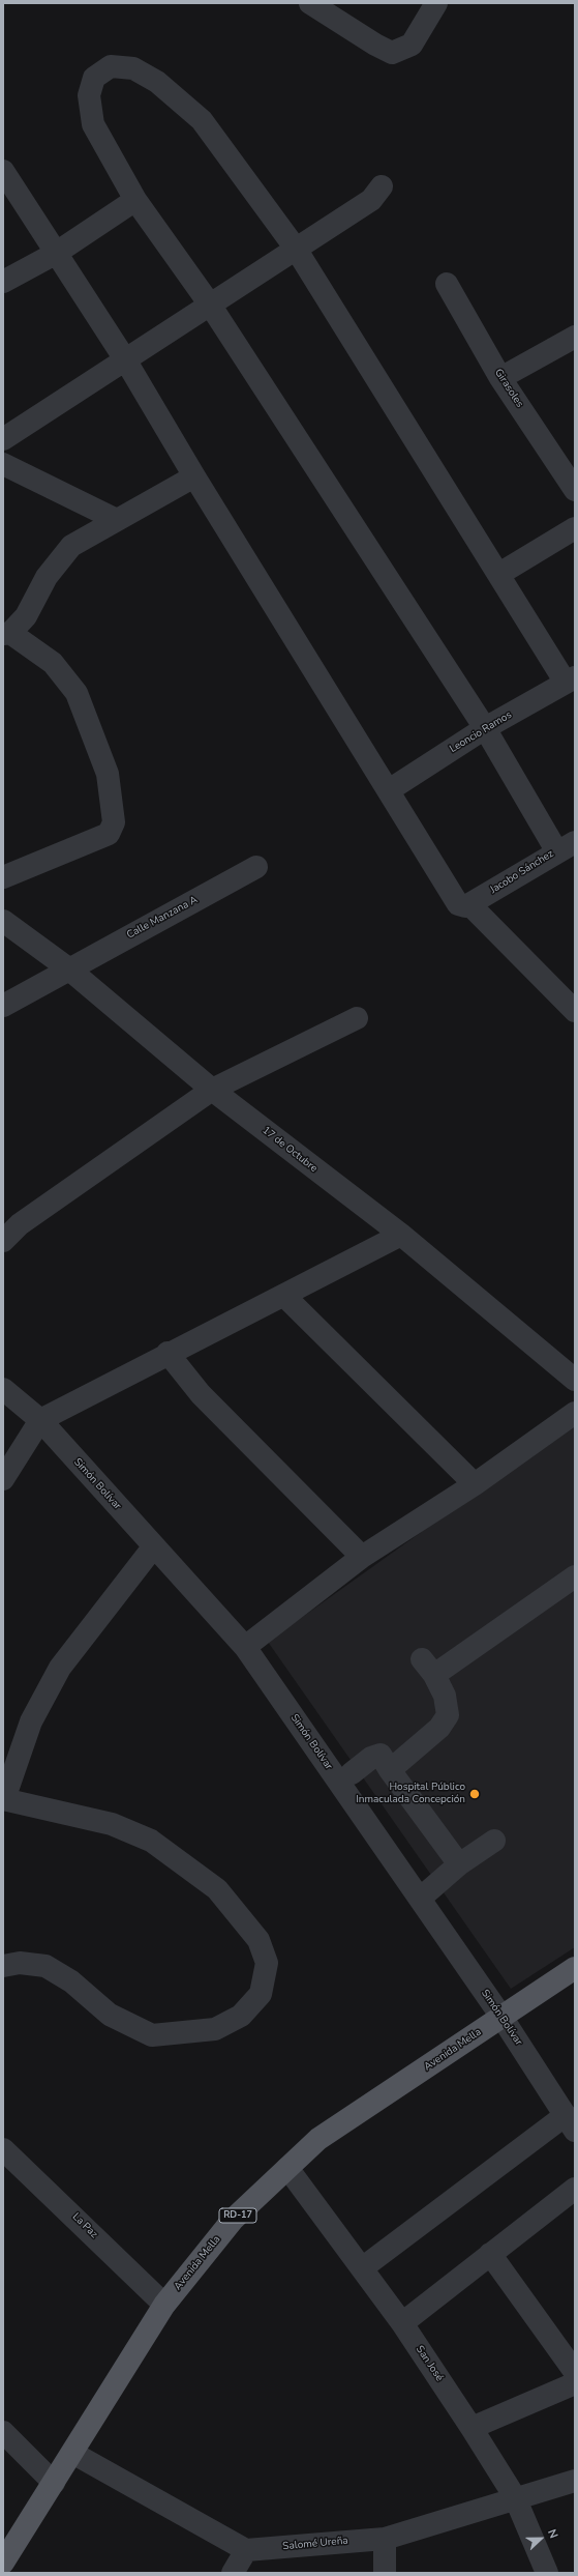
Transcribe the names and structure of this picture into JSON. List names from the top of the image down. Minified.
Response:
{"streets":{"main road":["Avenida Mella","RD-17"],"street":["Girasoles","Leoncio Ramos","Jacobo Sánchez","Calle Manzana A","17 de Octubre","Simón Bolívar","La Paz","San José","Salomé Ureña"]},"crossings":[["Calle Manzana A","17 de Octubre"],["Simón Bolívar","Avenida Mella"],["Avenida Mella","La Paz"],["Avenida Mella","San José"],["San José","Salomé Ureña"]],"places":["Hospital Público Inmaculada Concepción"],"north":"right"}
